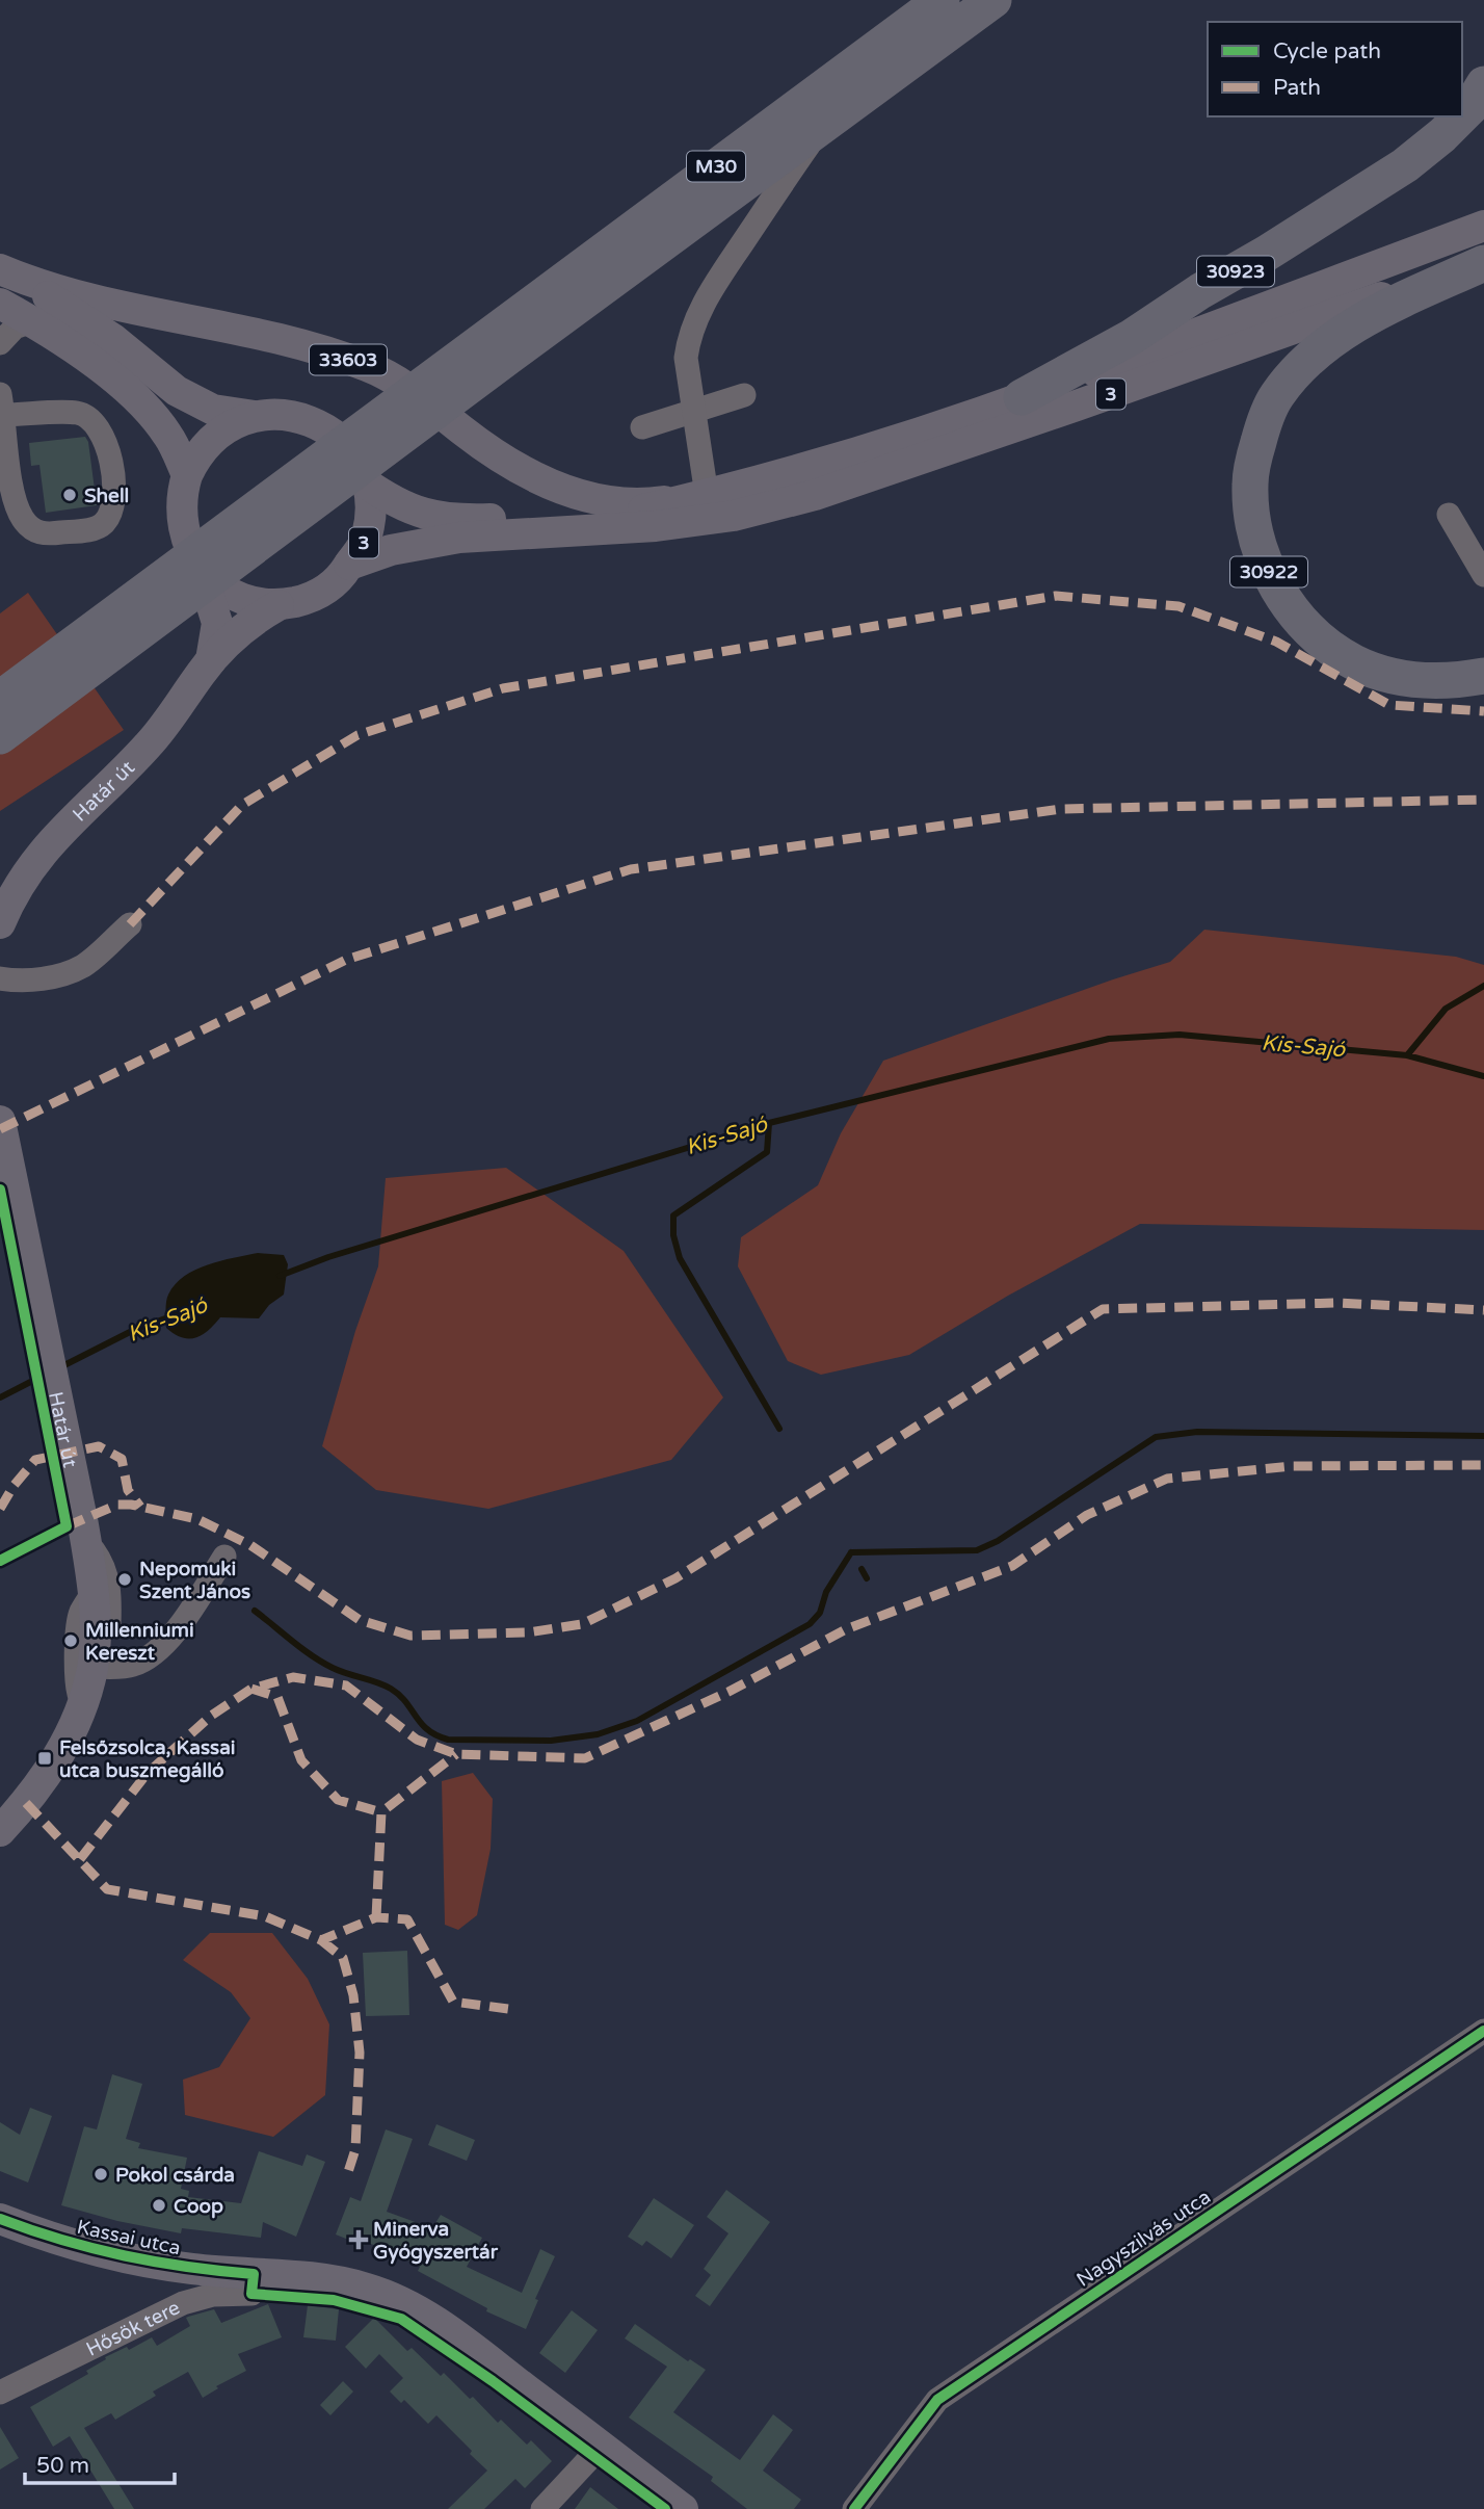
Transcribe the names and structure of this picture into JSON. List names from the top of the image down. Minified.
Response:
{"streets":{"highway":["M30","30923","30922"],"main road":["33603","3","Határ út","Kassai utca"],"street":["Nagyszilvás utca","Hősök tere"]},"crossings":[["30923","3"],["33603","3"],["3","30922"],["3","Határ út"]],"water":["Kis-Sajó"],"places":{"other":["Shell","Nepomuki Szent János","Millenniumi Kereszt","Pokol csárda","Coop"],"transit":["Felsőzsolca, Kassai utca buszmegálló"],"health":["Minerva Gyógyszertár"]},"legend":["Cycle path","Path"],"scale_bar":"50 m"}
